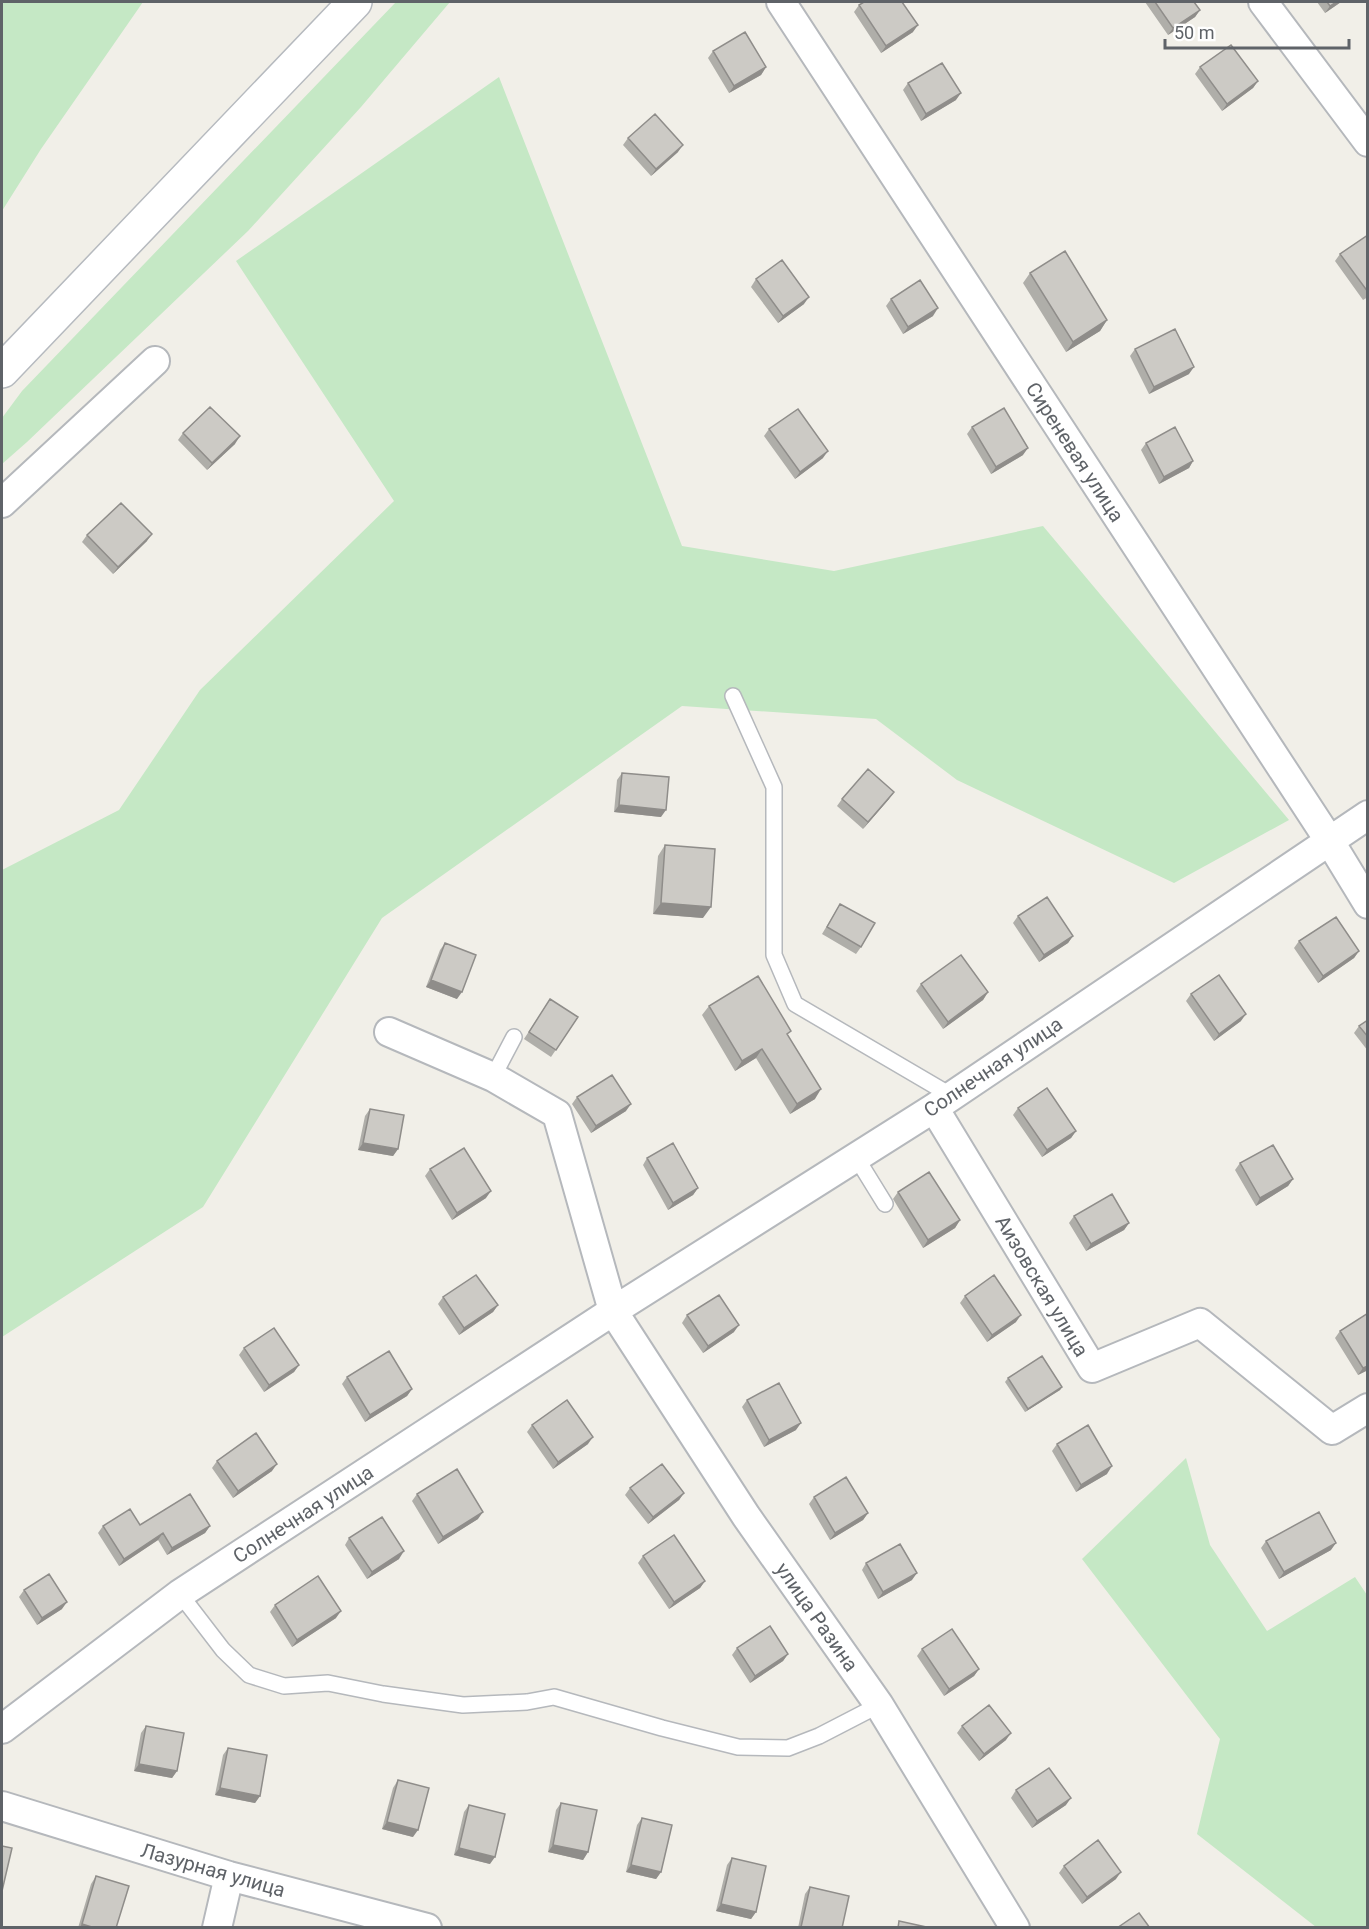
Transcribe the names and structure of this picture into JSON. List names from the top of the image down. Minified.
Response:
{"streets":{"street":["Сиреневая улица","Солнечная улица","Аизовская улица","улица Разина","Лазурная улица"]},"crossings":[["Сиреневая улица","Солнечная улица"],["Солнечная улица","Аизовская улица"],["Солнечная улица","улица Разина"]],"scale_bar":"50 m"}
